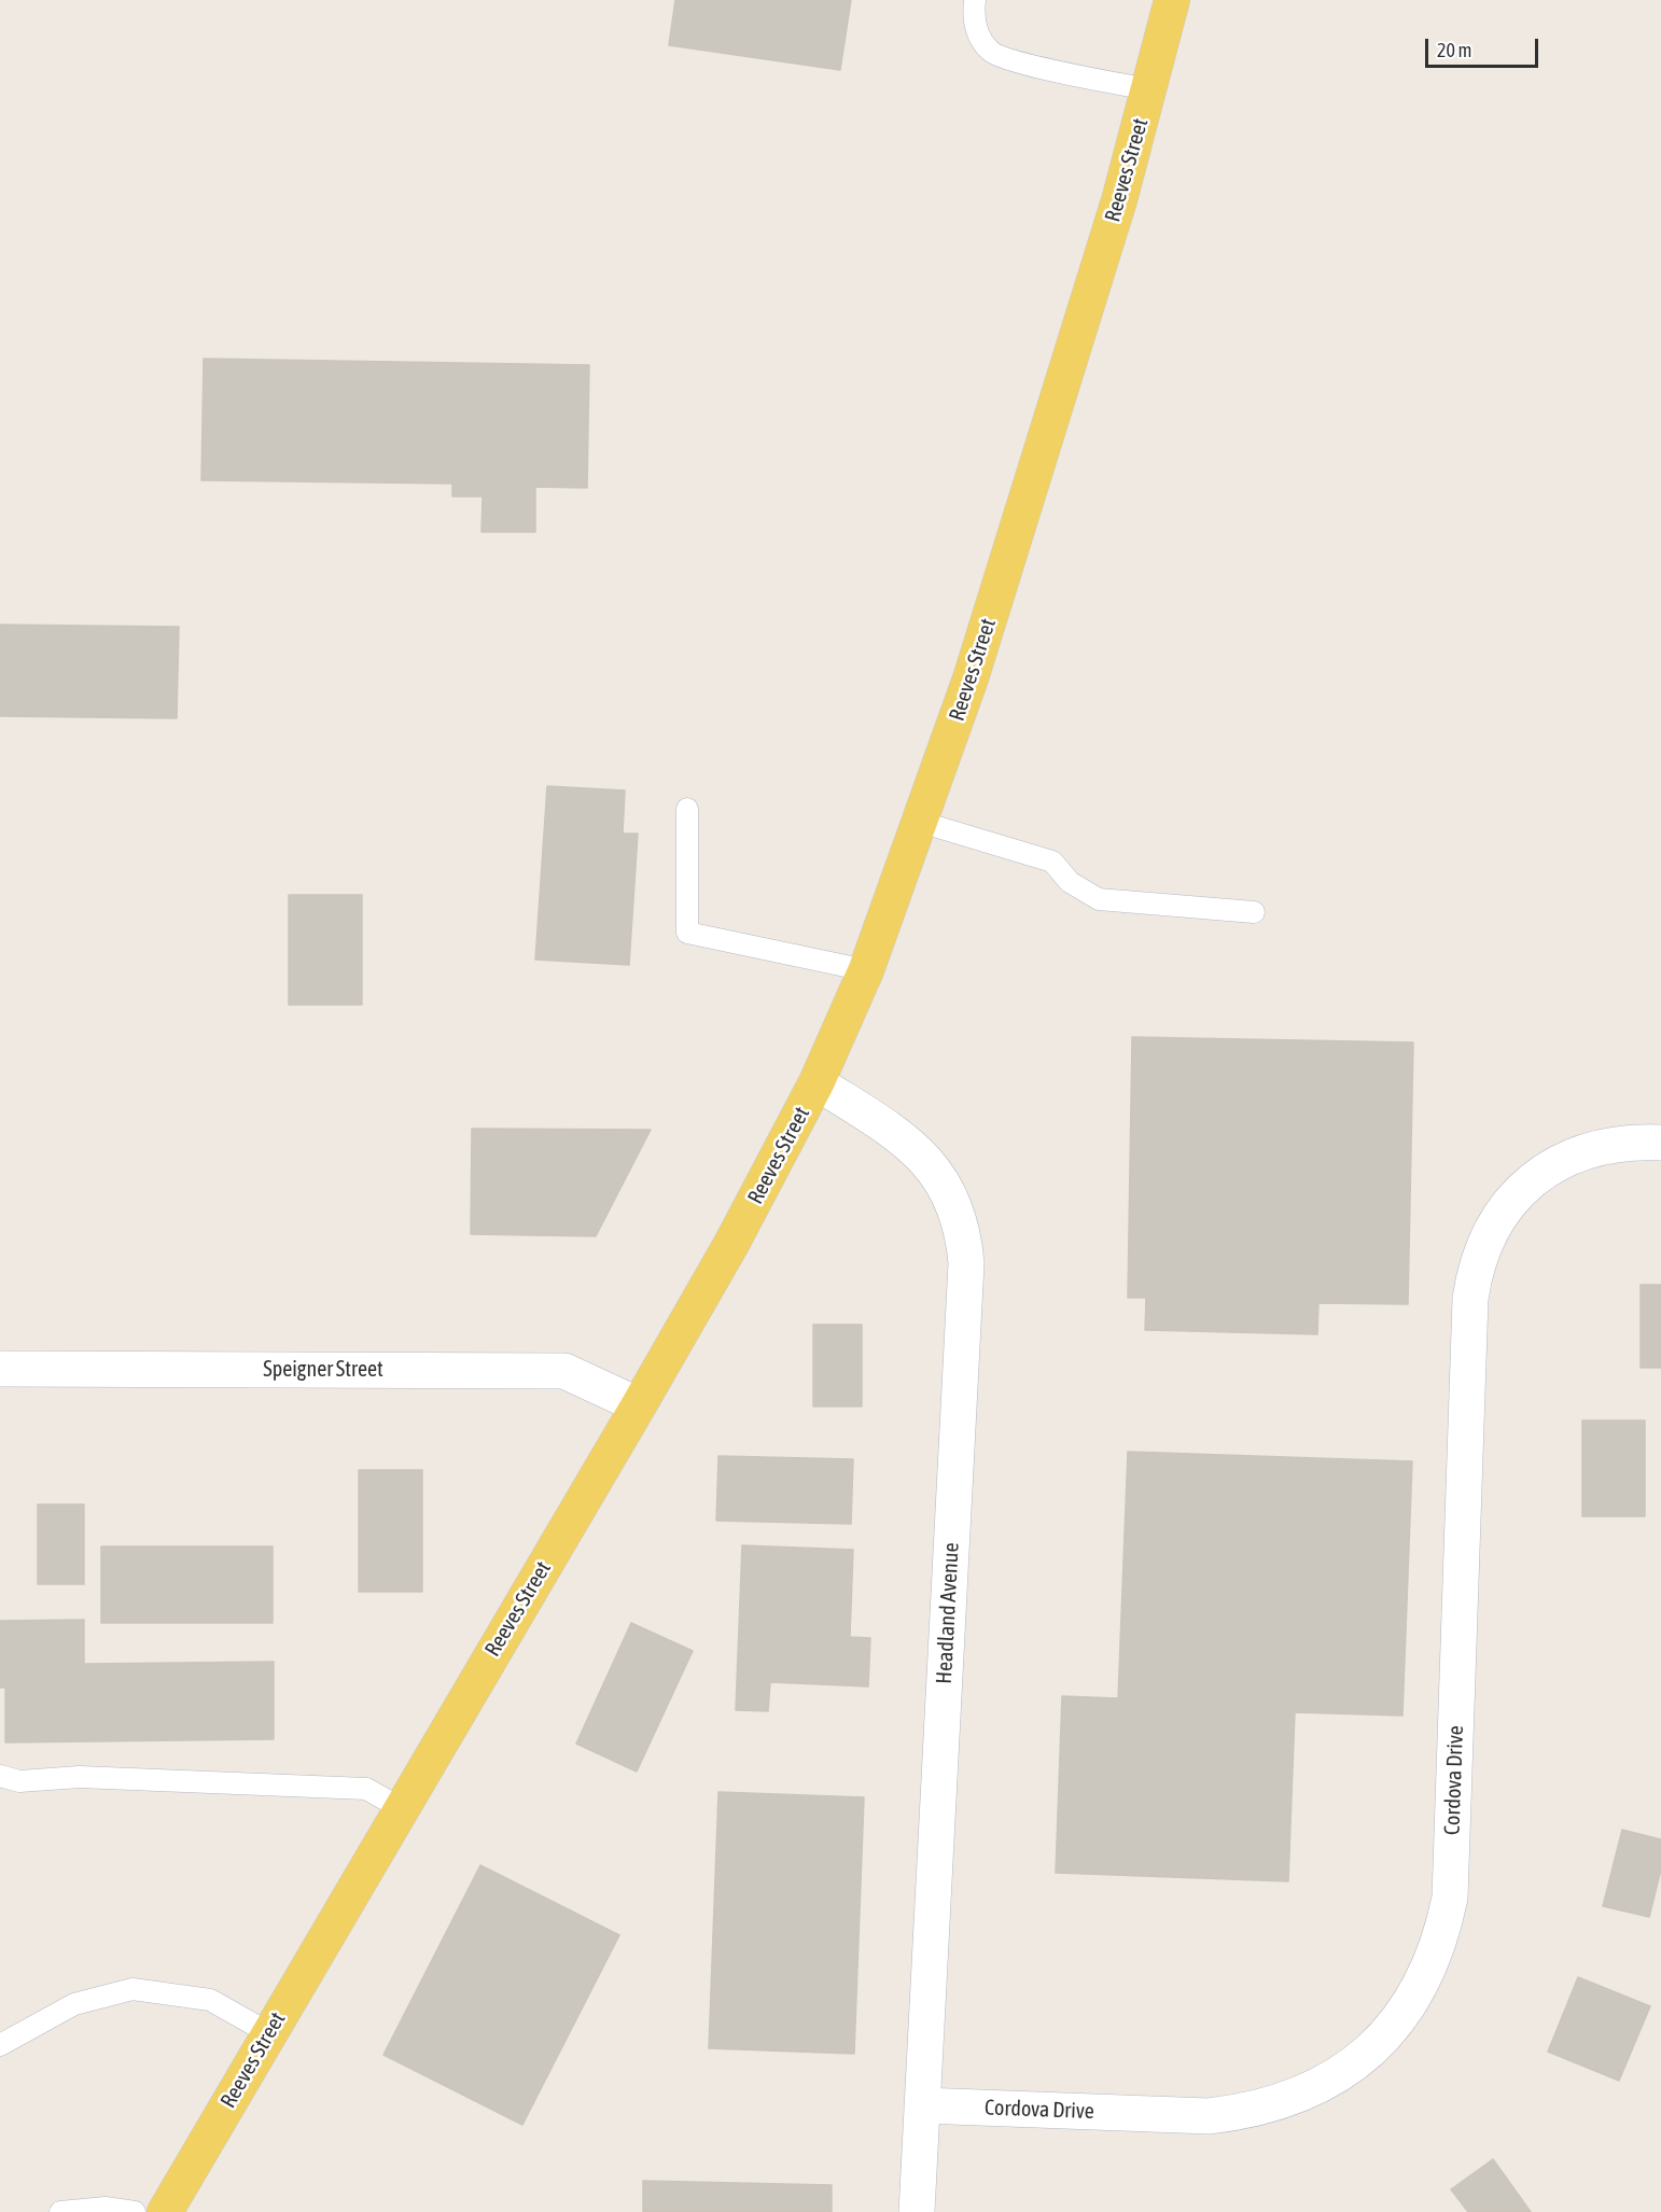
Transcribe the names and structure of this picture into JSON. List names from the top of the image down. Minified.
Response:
{"streets":{"main road":["Reeves Street"],"street":["Speigner Street","Headland Avenue","Cordova Drive"]},"crossings":[["Reeves Street","Speigner Street"],["Reeves Street","Headland Avenue"],["Headland Avenue","Cordova Drive"]],"scale_bar":"20 m"}
